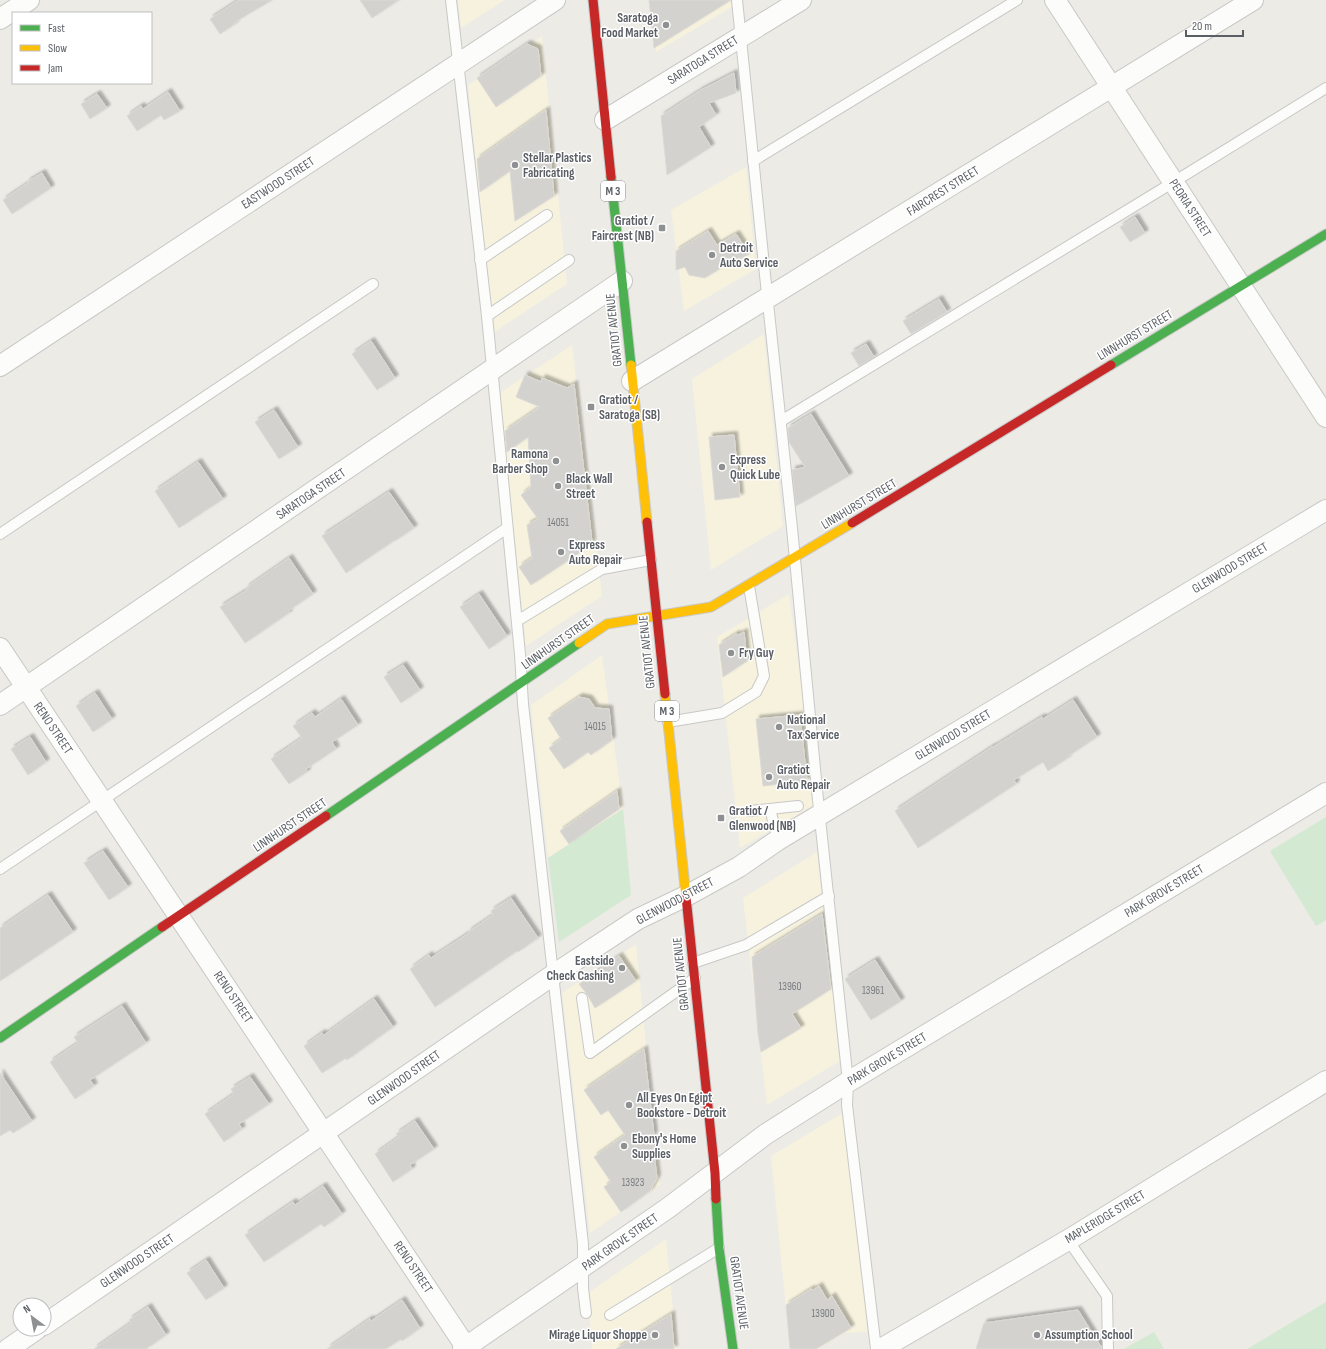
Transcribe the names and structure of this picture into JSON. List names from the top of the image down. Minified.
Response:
{"streets":{"street":["SARATOGA STREET","EASTWOOD STREET","M 3","FAIRCREST STREET","PEORIA STREET","GRATIOT AVENUE","LINNHURST STREET","GLENWOOD STREET","RENO STREET","PARK GROVE STREET","MAPLERIDGE STREET"]},"crossings":[["SARATOGA STREET","GRATIOT AVENUE"],["SARATOGA STREET","RENO STREET"],["FAIRCREST STREET","PEORIA STREET"],["FAIRCREST STREET","GRATIOT AVENUE"],["PEORIA STREET","LINNHURST STREET"],["GRATIOT AVENUE","LINNHURST STREET"],["GRATIOT AVENUE","GLENWOOD STREET"],["GRATIOT AVENUE","PARK GROVE STREET"],["LINNHURST STREET","RENO STREET"],["GLENWOOD STREET","RENO STREET"],["RENO STREET","PARK GROVE STREET"]],"places":{"other":["Saratoga Food Market","Stellar Plastics Fabricating","Detroit Auto Service","Ramona Barber Shop","Express Quick Lube","Black Wall Street","Express Auto Repair","Fry Guy","National Tax Service","Gratiot Auto Repair","Eastside Check Cashing","All Eyes On Egipt Bookstore - Detroit","Ebony's Home Supplies","Mirage Liquor Shoppe","Assumption School"],"transit":["Gratiot / Faircrest (NB)","Gratiot / Saratoga (SB)","Gratiot / Glenwood (NB)"]},"house_numbers":["14051","14015","13960","13961","13923","13900"],"legend":["Fast","Slow","Jam"],"scale_bar":"20 m","north":"top left"}
